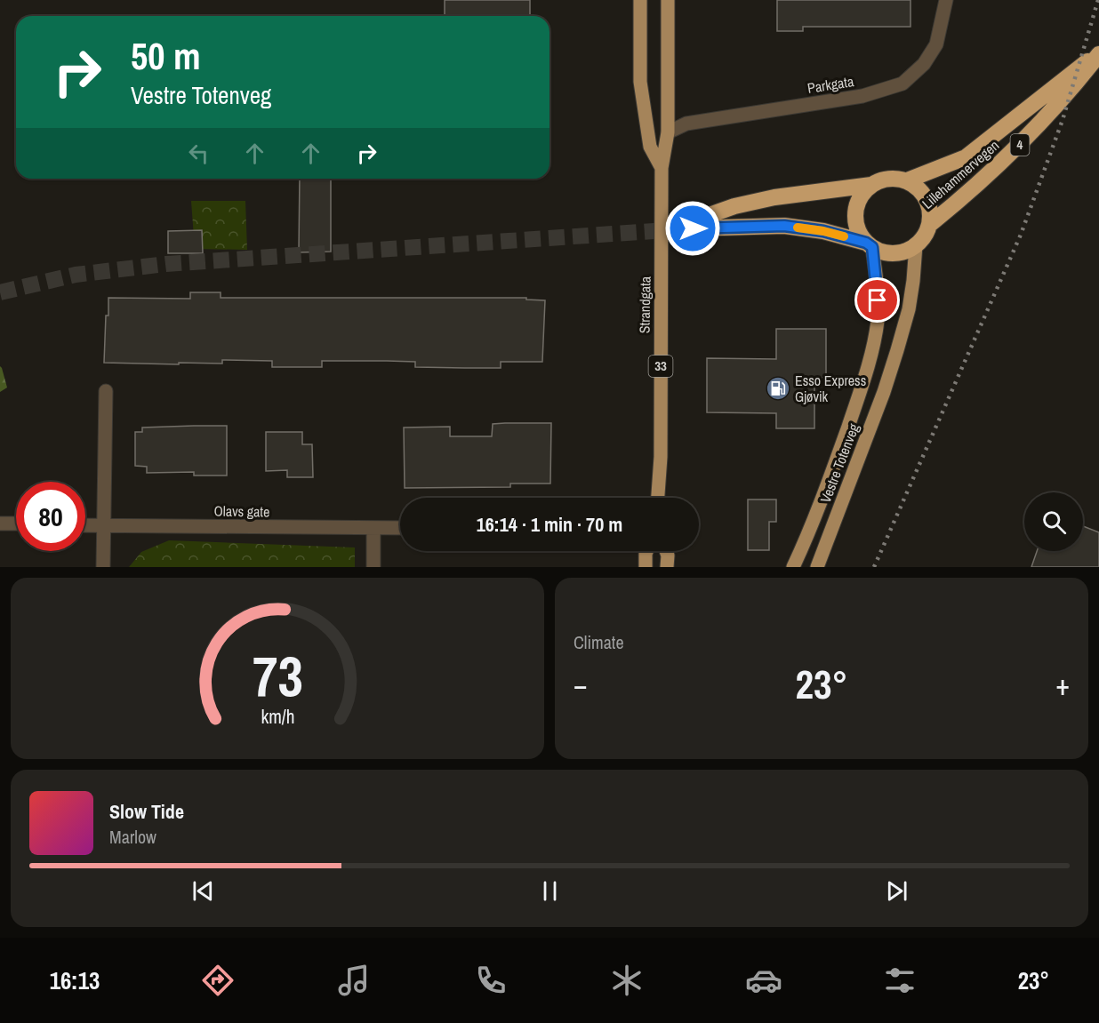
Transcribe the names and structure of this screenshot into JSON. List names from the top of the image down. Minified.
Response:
{"streets":{"highway":["4","Lillehammervegen"],"main road":["Strandgata","33","Vestre Totenveg"],"street":["Parkgata","Olavs gate"]},"crossings":[["Parkgata","Strandgata"],["4","Lillehammervegen"],["4","Vestre Totenveg"],["Lillehammervegen","Vestre Totenveg"]],"places":{"fuel station":["Esso Express Gjøvik"]},"page":{"turn":["50 m","Vestre Totenveg"],"limit":"80","trip":"16:14 · 1 min · 70 m","tile":"Climate","heat":["−","23°","+"],"song":["Slow Tide","Marlow"],"tabs":["16:13","23°"],"gauge":["73","km/h"]}}
